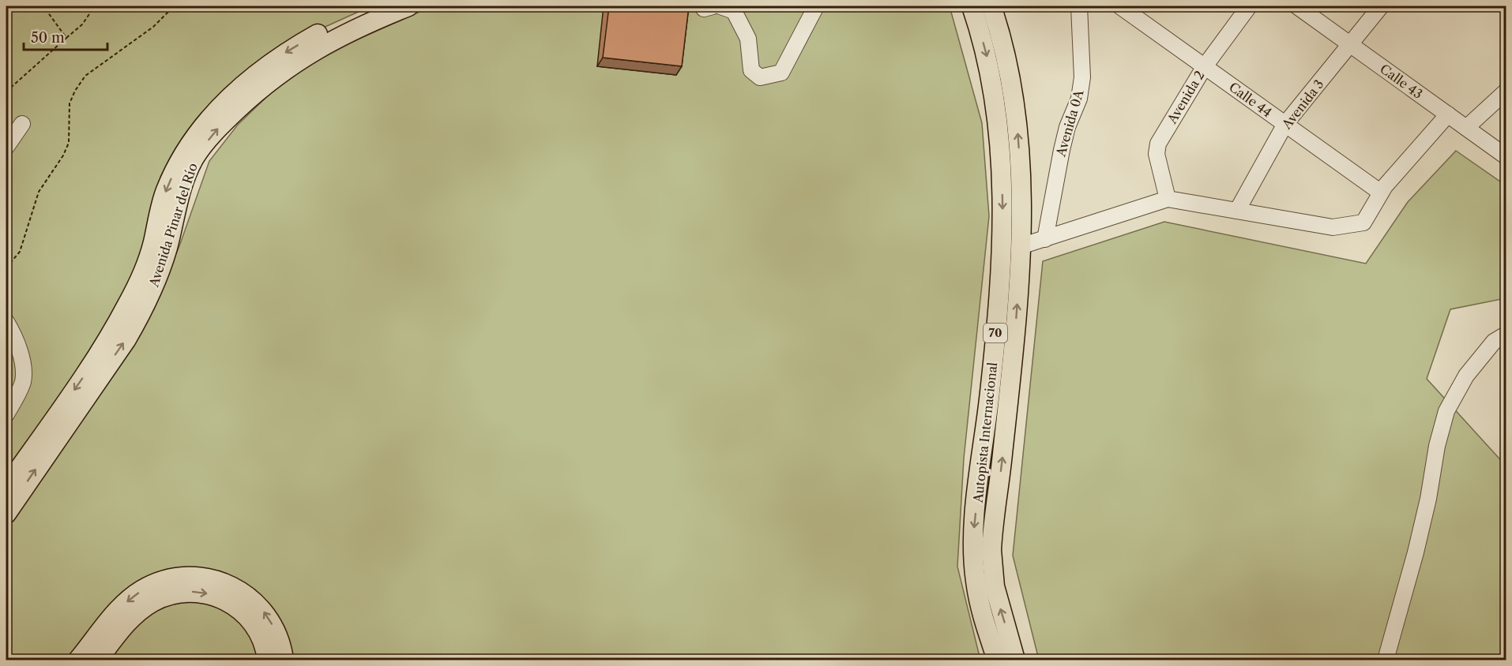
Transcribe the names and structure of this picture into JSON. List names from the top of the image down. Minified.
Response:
{"streets":{"main road":["Avenida Pinar del Río","70","Autopista Internacional"],"street":["Calle 43","Avenida 2","Calle 44","Avenida 3","Avenida 0A"]},"crossings":[["Calle 43","Avenida 3"],["Avenida 2","Calle 44"],["Calle 44","Avenida 3"]],"scale_bar":"50 m"}
